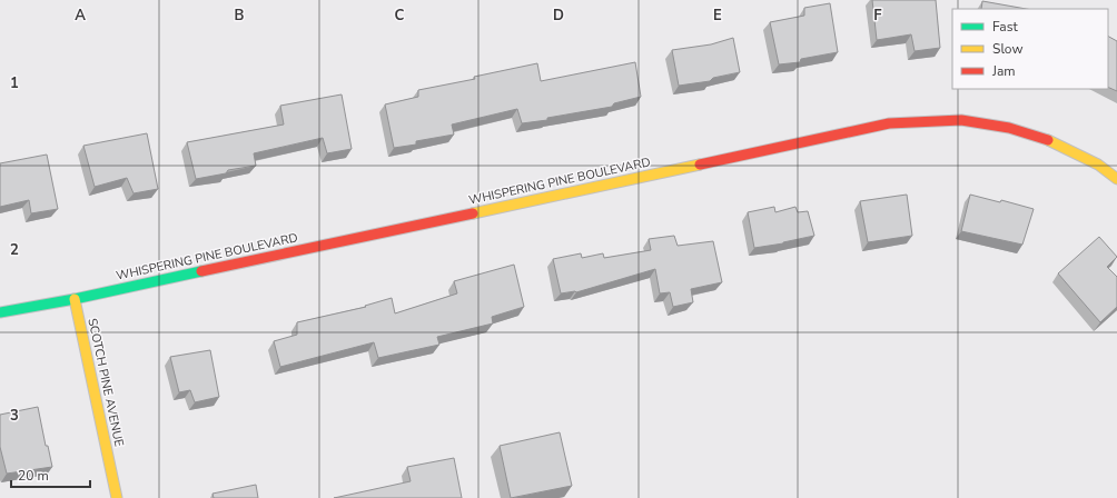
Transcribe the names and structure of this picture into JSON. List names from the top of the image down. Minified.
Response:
{"streets":{"street":["WHISPERING PINE BOULEVARD","SCOTCH PINE AVENUE"]},"crossings":[["WHISPERING PINE BOULEVARD","SCOTCH PINE AVENUE"]],"legend":["Fast","Slow","Jam"],"scale_bar":"20 m","grid":{"columns":["A","B","C","D","E","F"],"rows":["1","2","3"]}}
